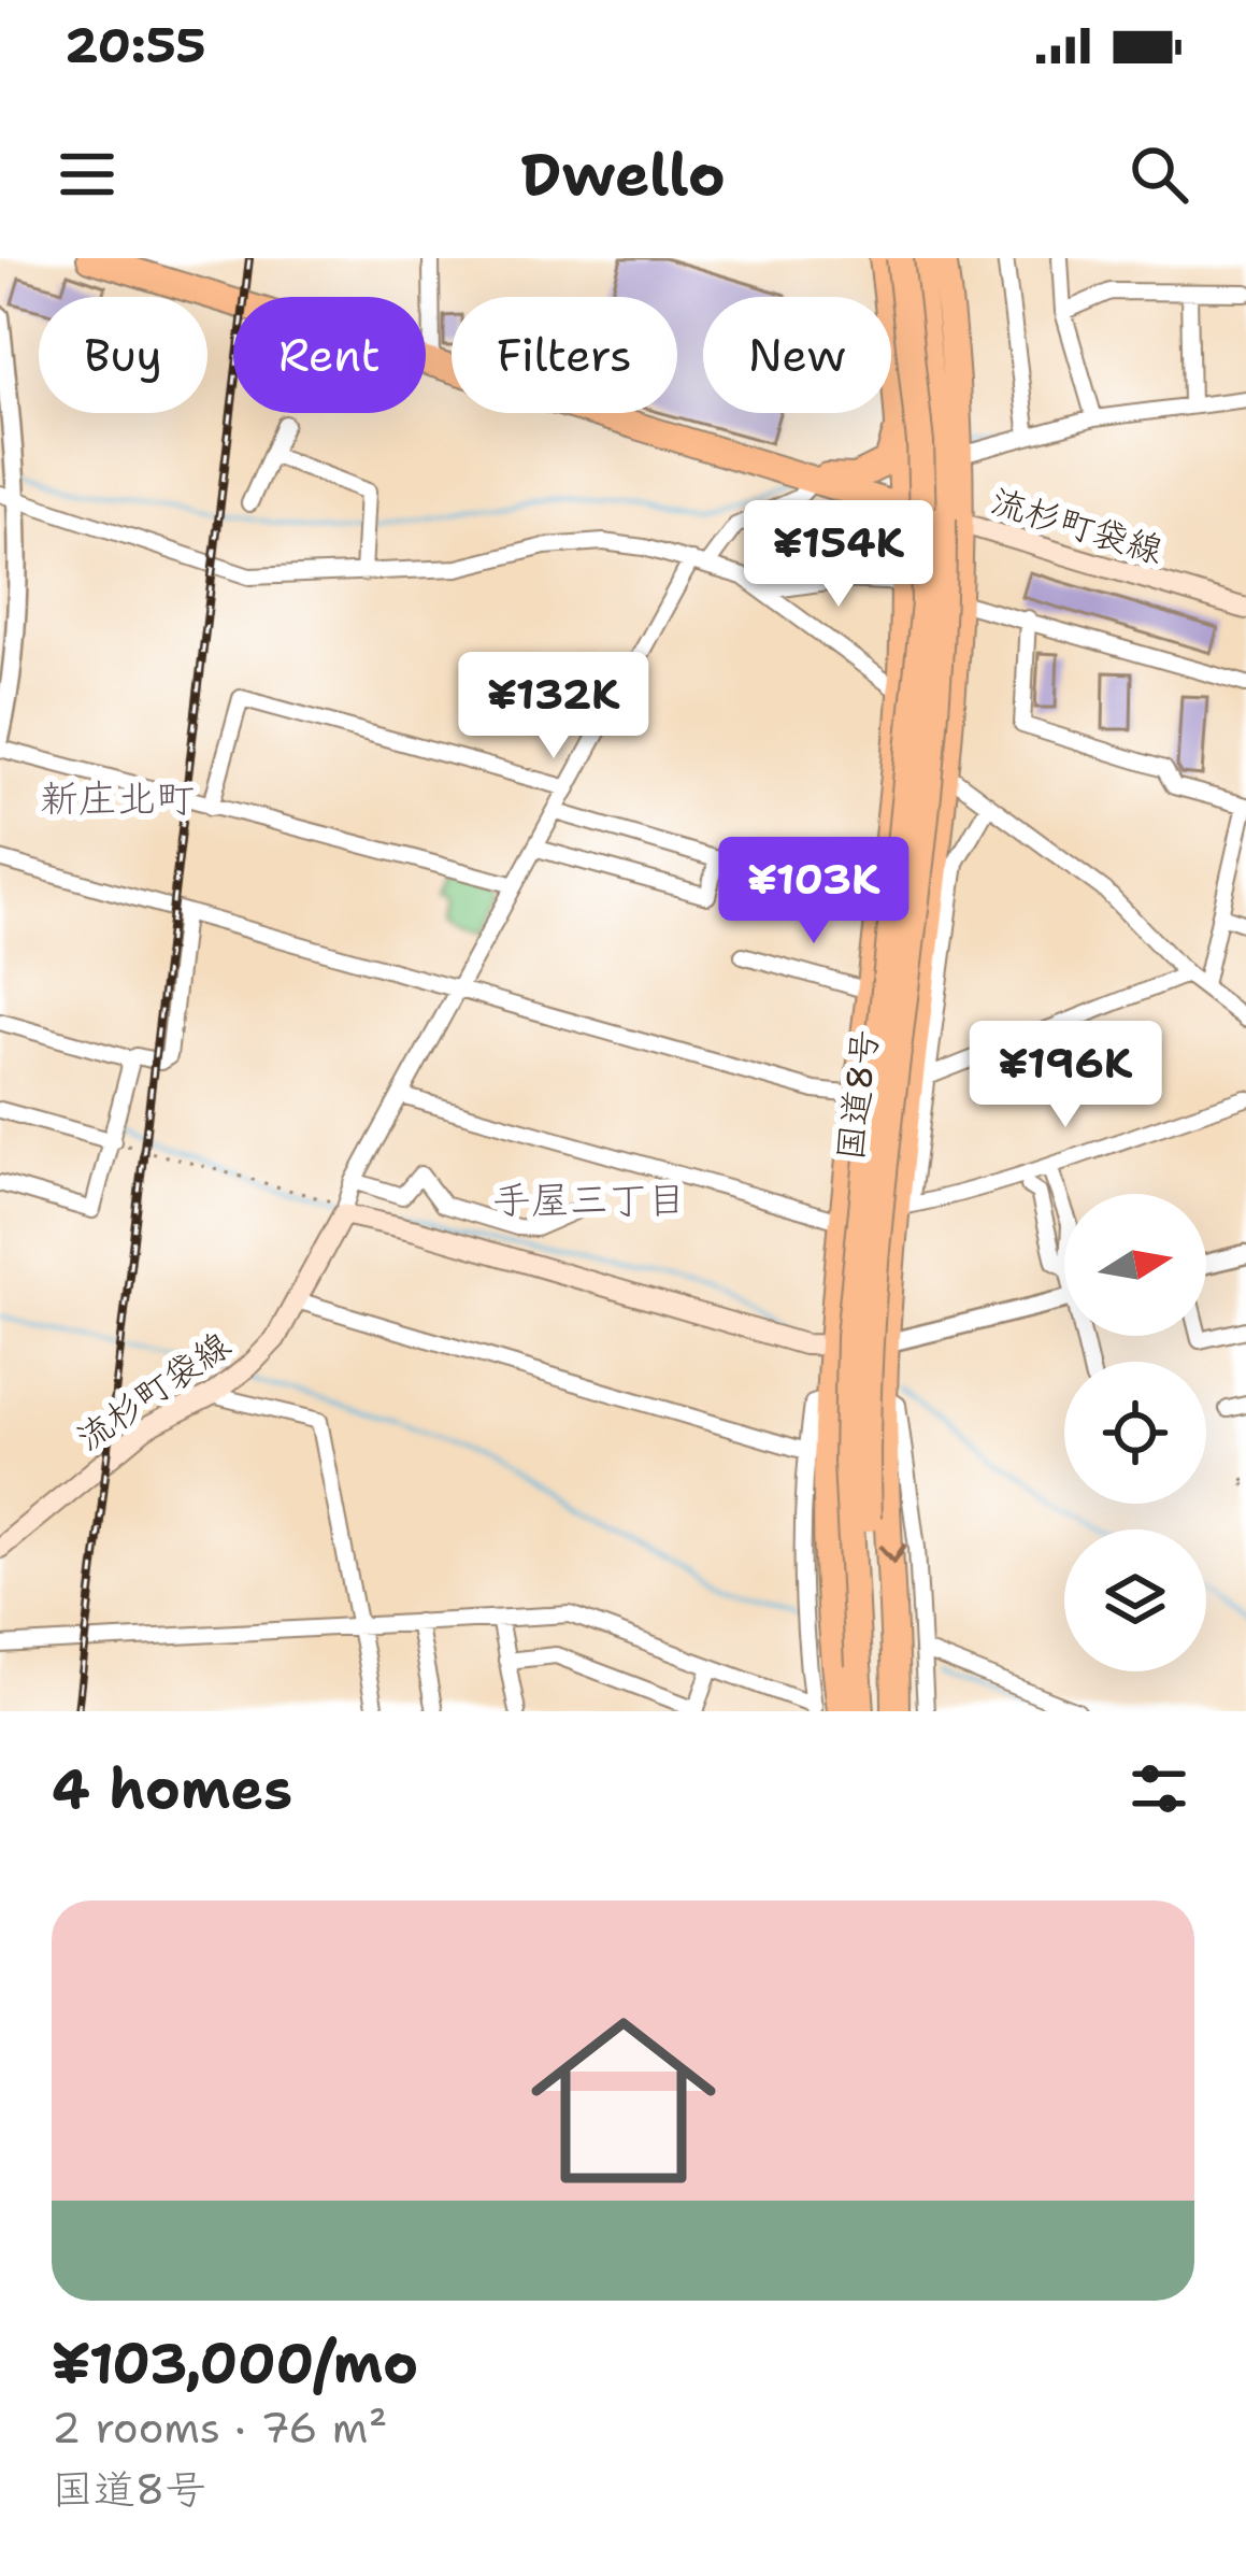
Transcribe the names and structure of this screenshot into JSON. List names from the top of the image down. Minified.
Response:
{"streets":{"highway":["国道8号"],"main road":["流杉町袋線"]},"districts":["新庄北町","手屋三丁目"],"north":"right","page":{"status":"20:55","header":"Dwello","chip":["Buy","Rent","Filters","New"],"price":["¥154K","¥132K","¥103K","¥196K"],"heading":"4 homes","list":[{"name":"¥103,000/mo","note":"2 rooms · 76 m² · 国道8号"}]}}
